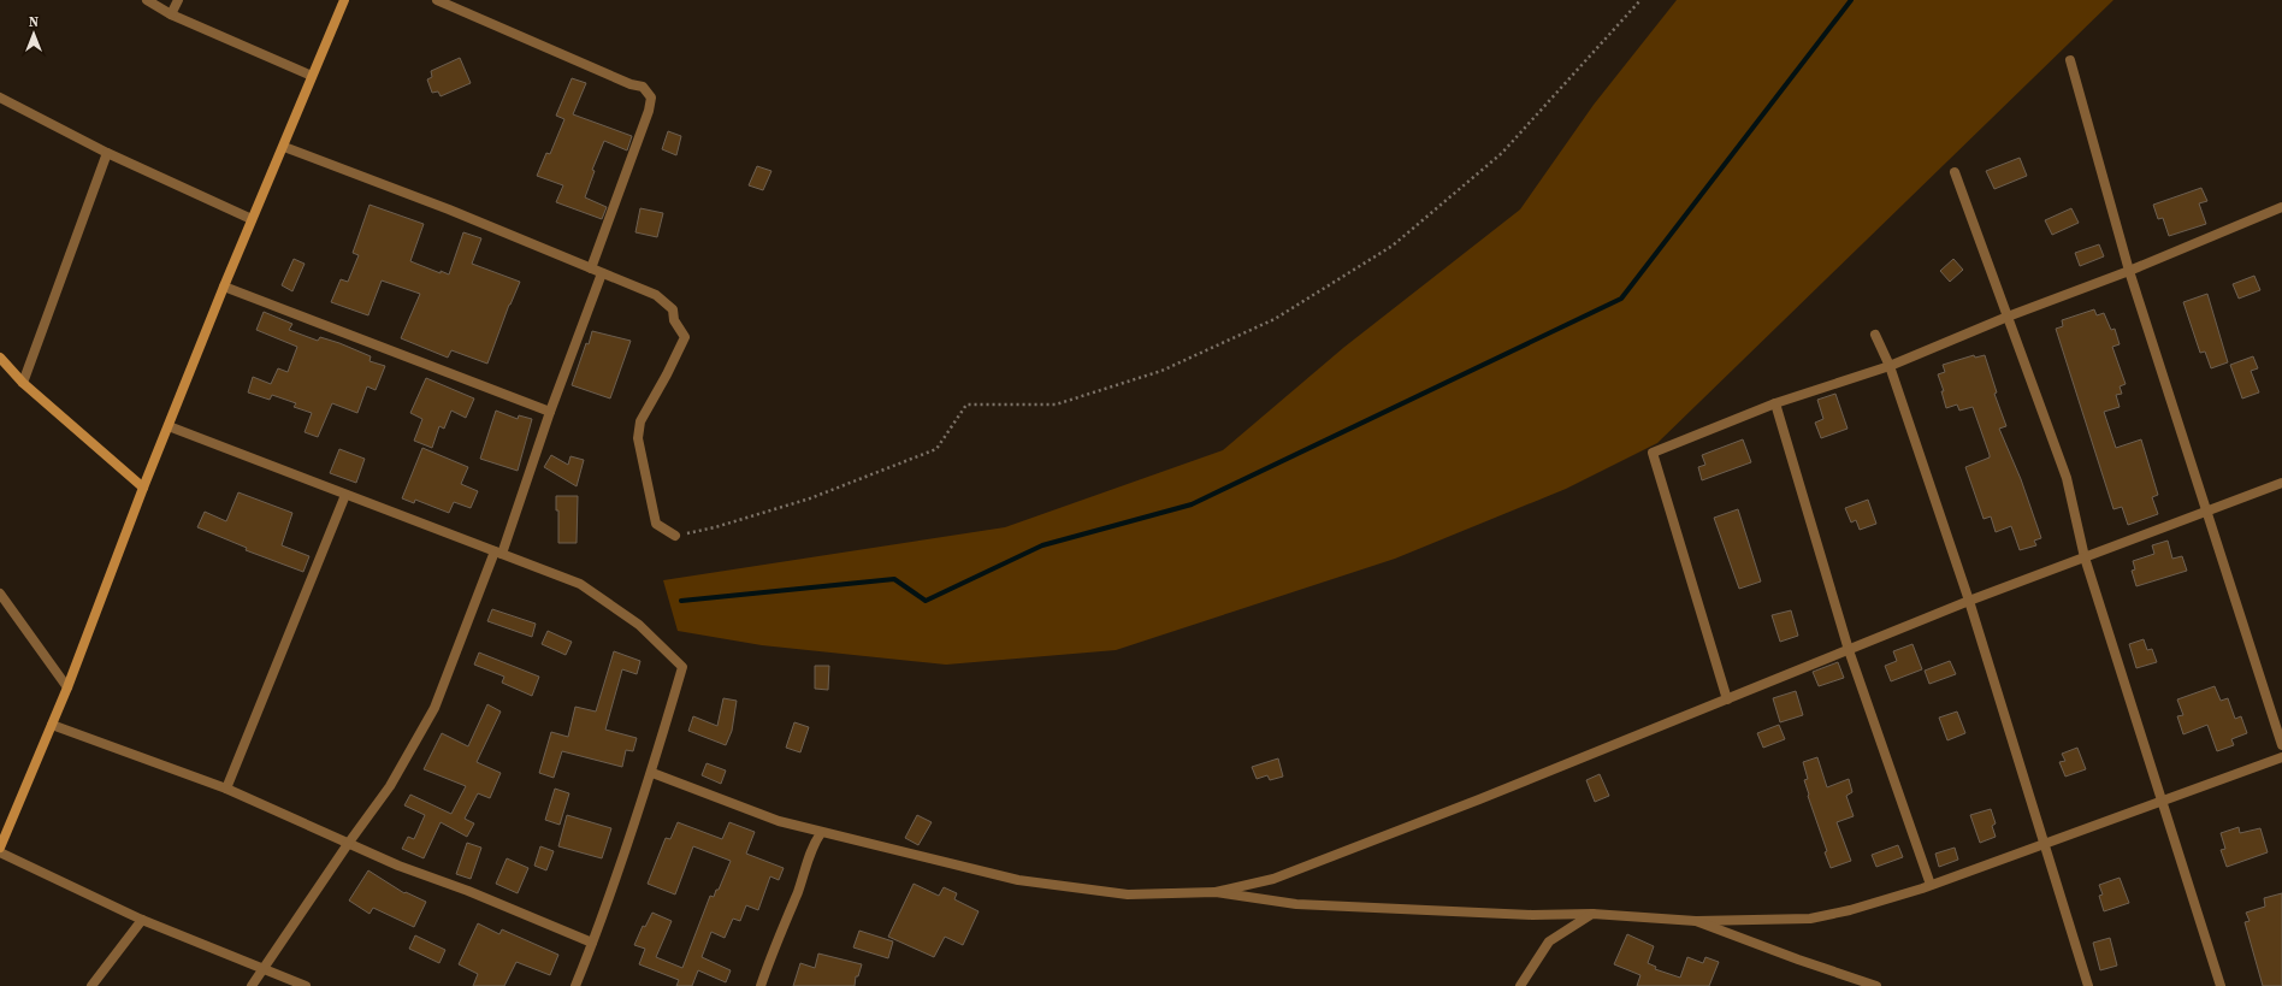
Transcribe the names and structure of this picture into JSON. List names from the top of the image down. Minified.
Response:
{"north":"top"}
